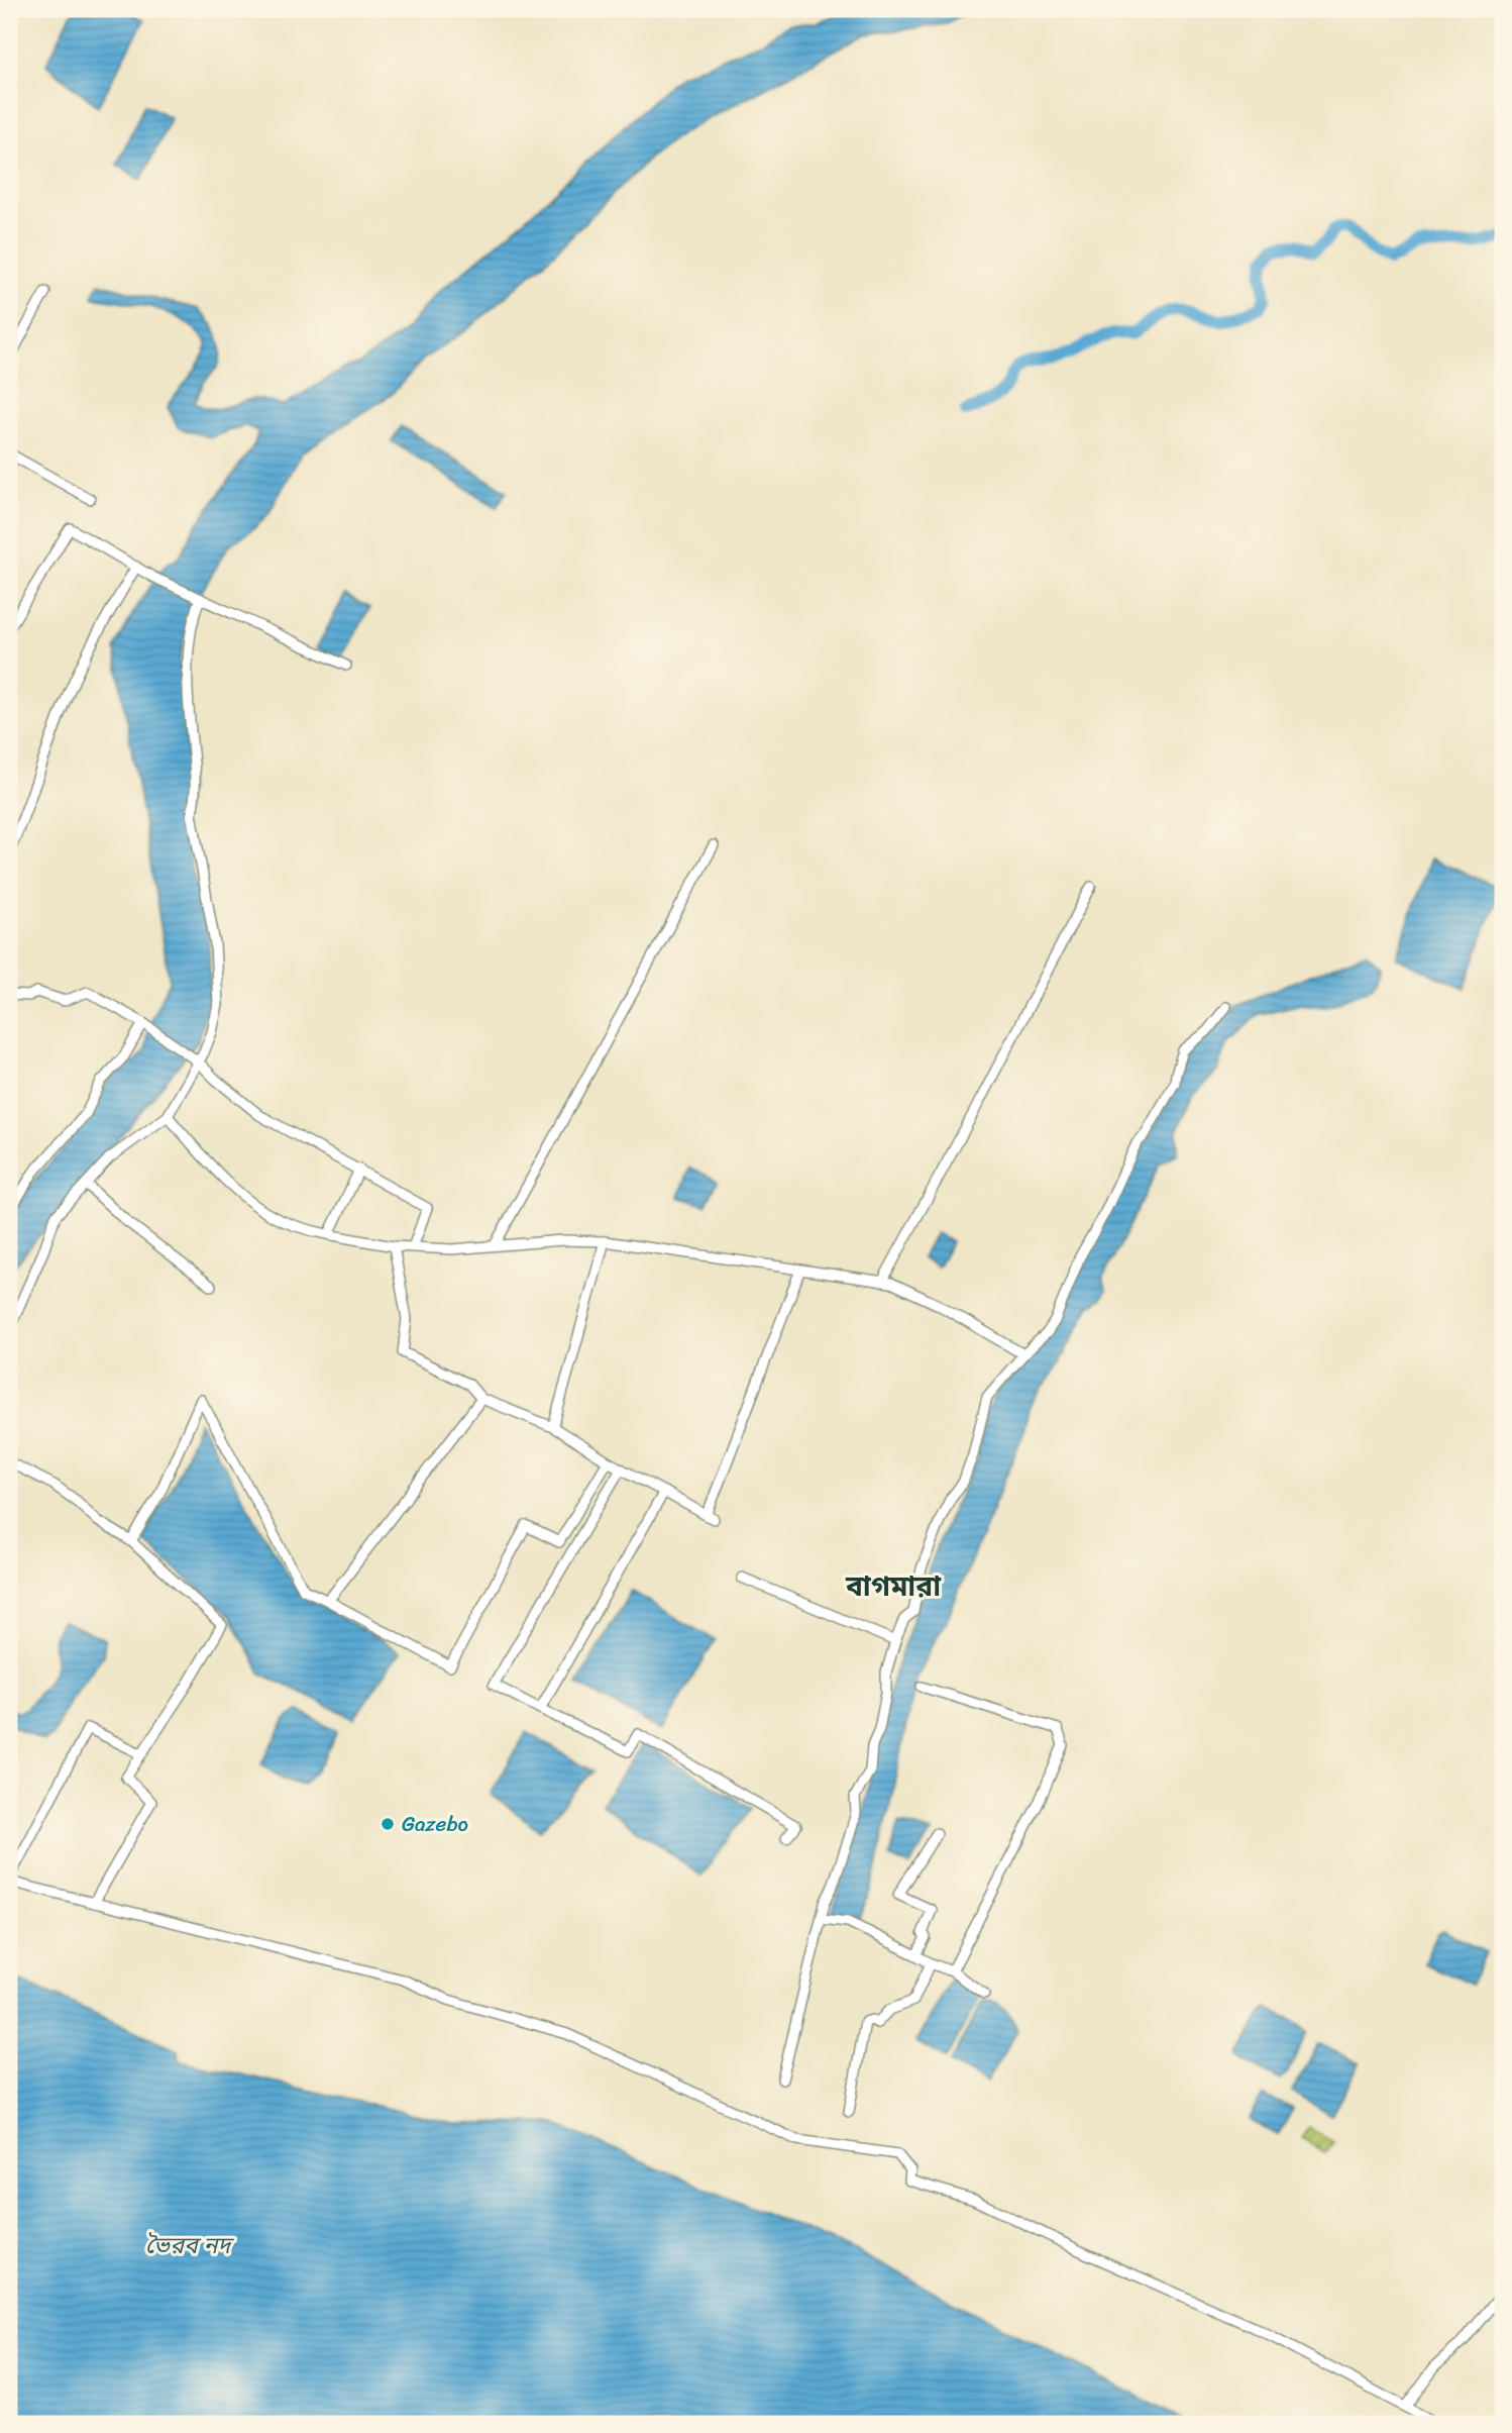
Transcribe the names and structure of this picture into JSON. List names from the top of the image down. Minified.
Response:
{"districts":["বাগমারা"],"water":["ভৈরব নদ"],"places":["Gazebo"]}
